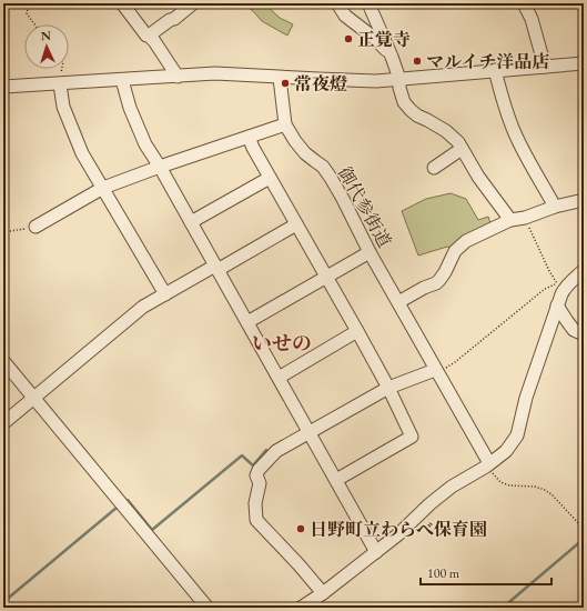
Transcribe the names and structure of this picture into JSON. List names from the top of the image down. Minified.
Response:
{"streets":{"street":["御代参街道"]},"districts":["いせの"],"places":["正覚寺","マルイチ洋品店","常夜燈","日野町立わらべ保育園"],"scale_bar":"100 m","north":"top"}
